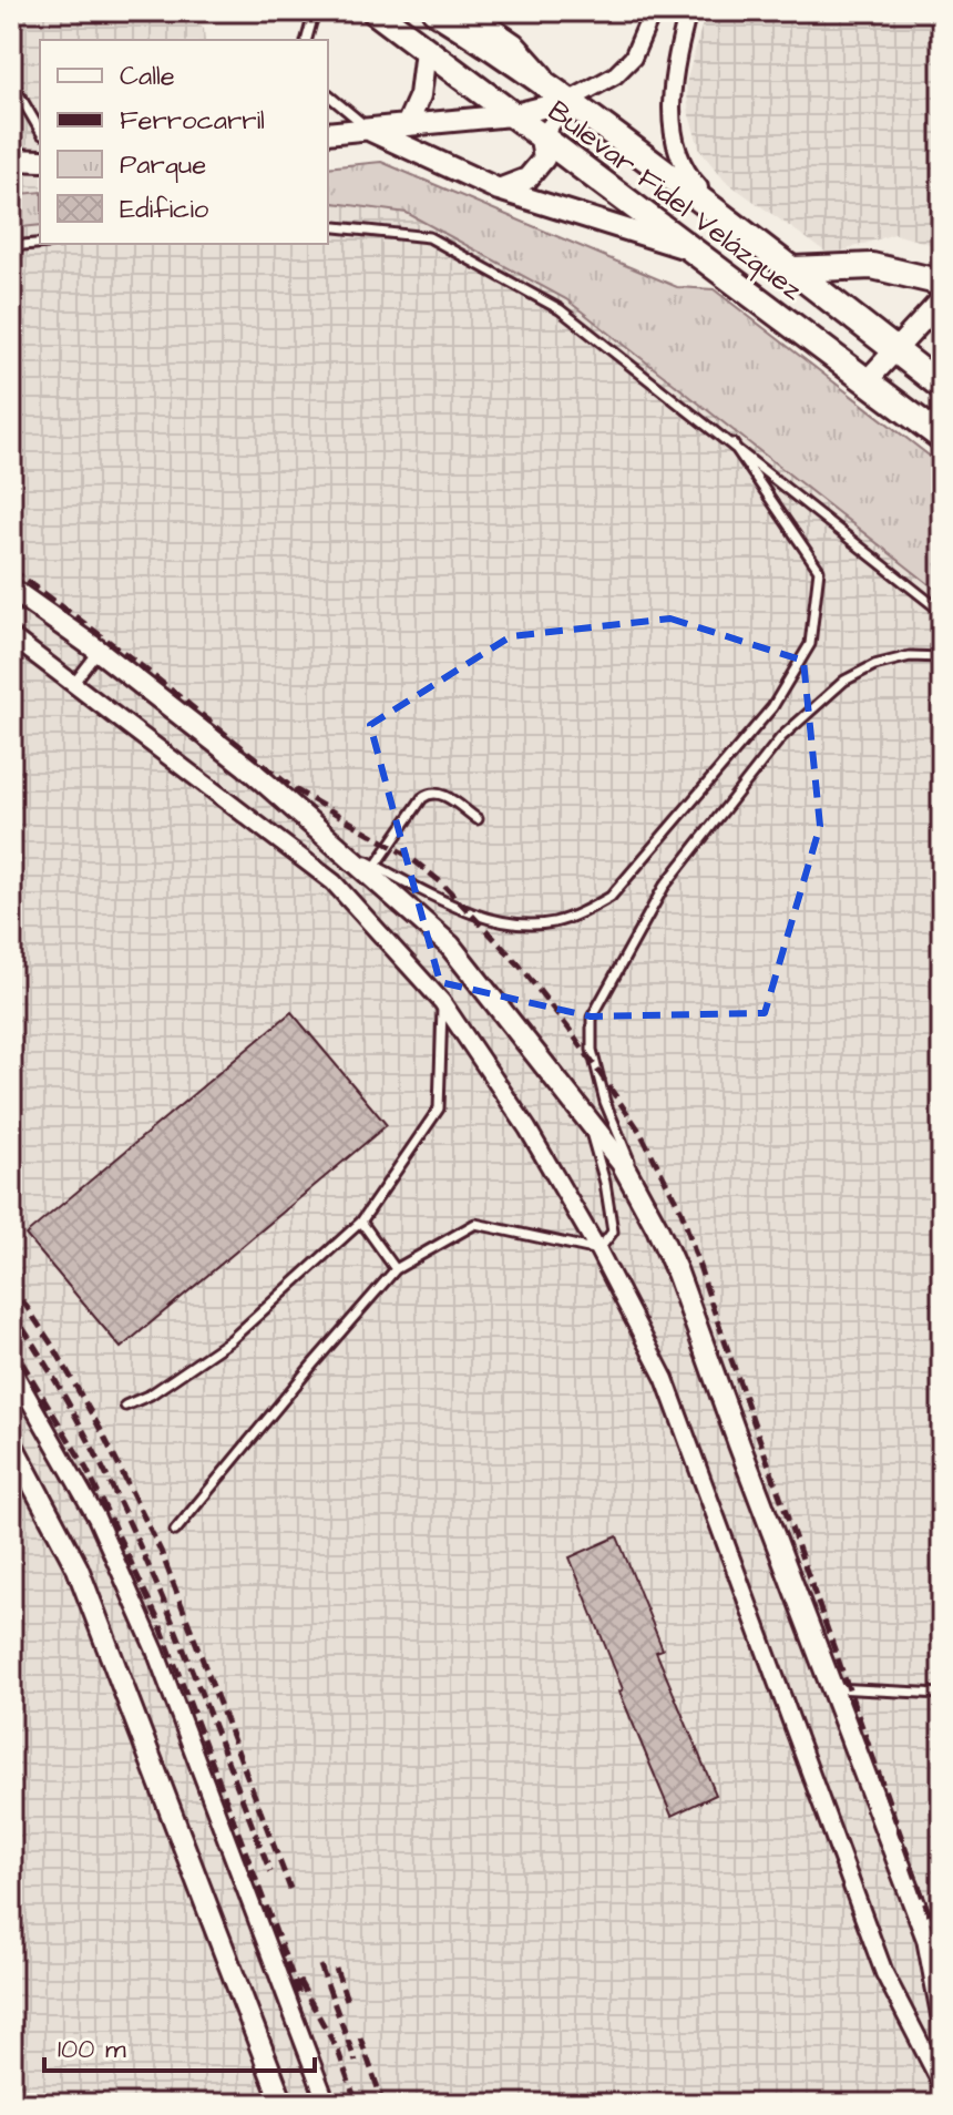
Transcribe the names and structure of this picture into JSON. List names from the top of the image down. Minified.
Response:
{"streets":{"main road":["Bulevar Fidel Velázquez"]},"legend":["Calle","Ferrocarril","Parque","Edificio"],"scale_bar":"100 m"}
